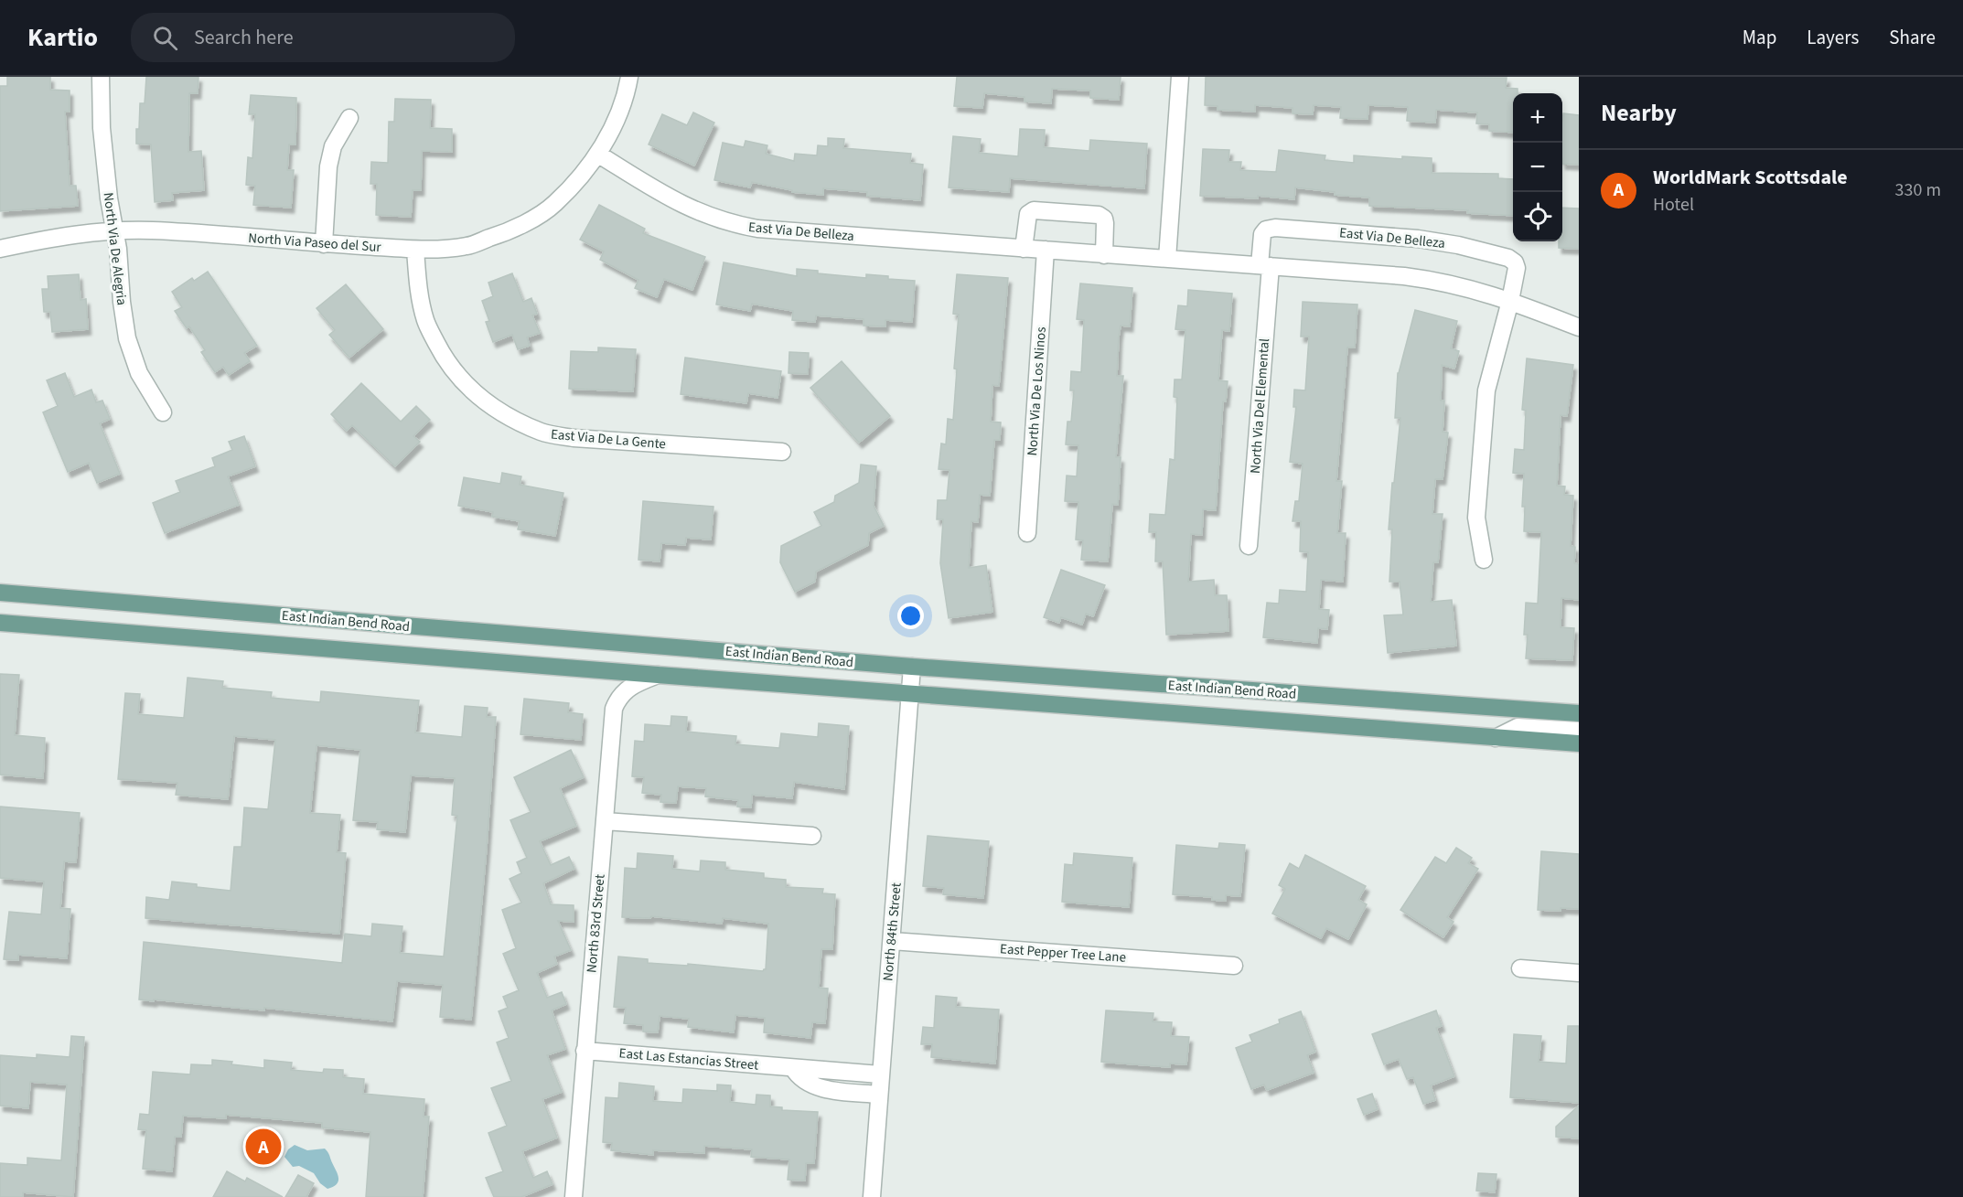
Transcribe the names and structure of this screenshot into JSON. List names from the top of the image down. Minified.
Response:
{"streets":{"main road":["East Indian Bend Road"],"street":["East Via De Belleza","North Via Paseo del Sur","North Via De Alegria","North Via De Los Ninos","North Via Del Elemental","East Via De La Gente","North 83rd Street","North 84th Street","East Pepper Tree Lane","East Las Estancias Street"]},"crossings":[["East Via De Belleza","North Via Paseo del Sur"],["East Via De Belleza","North Via De Los Ninos"],["East Via De Belleza","North Via Del Elemental"],["North Via Paseo del Sur","North Via De Alegria"],["North Via Paseo del Sur","East Via De La Gente"],["East Indian Bend Road","North 83rd Street"],["East Indian Bend Road","North 84th Street"],["North 83rd Street","East Las Estancias Street"],["North 84th Street","East Pepper Tree Lane"],["North 84th Street","East Las Estancias Street"]],"page":{"header":"Kartio","search":"Search here","nav":["Map","Layers","Share"],"heading":"Nearby","map_buttons":["+","−"],"list":[{"mark":"A","name":"WorldMark Scottsdale","note":"Hotel","value":"330 m"}],"pins":"A"}}
